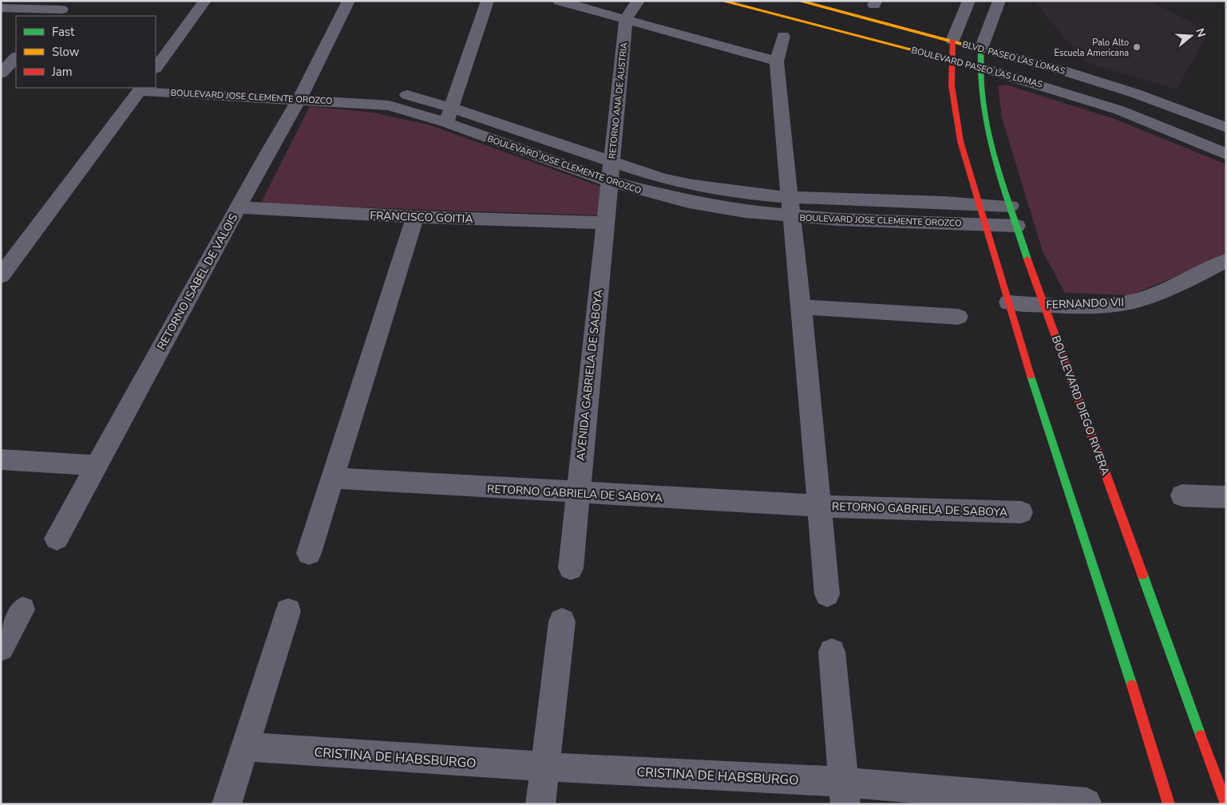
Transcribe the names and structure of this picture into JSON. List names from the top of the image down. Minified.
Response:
{"streets":{"street":["BLVD. PASEO LAS LOMAS","BOULEVARD PASEO LAS LOMAS","BOULEVARD JOSE CLEMENTE OROZCO","RETORNO ANA DE AUSTRIA","FRANCISCO GOITIA","RETORNO ISABEL DE VALOIS","FERNANDO VII","AVENIDA GABRIELA DE SABOYA","BOULEVARD DIEGO RIVERA","RETORNO GABRIELA DE SABOYA","CRISTINA DE HABSBURGO"]},"crossings":[["BLVD. PASEO LAS LOMAS","BOULEVARD DIEGO RIVERA"],["BOULEVARD PASEO LAS LOMAS","BOULEVARD DIEGO RIVERA"],["BOULEVARD JOSE CLEMENTE OROZCO","RETORNO ANA DE AUSTRIA"],["BOULEVARD JOSE CLEMENTE OROZCO","RETORNO ISABEL DE VALOIS"],["BOULEVARD JOSE CLEMENTE OROZCO","AVENIDA GABRIELA DE SABOYA"],["BOULEVARD JOSE CLEMENTE OROZCO","BOULEVARD DIEGO RIVERA"],["BOULEVARD JOSE CLEMENTE OROZCO","RETORNO GABRIELA DE SABOYA"],["RETORNO ANA DE AUSTRIA","AVENIDA GABRIELA DE SABOYA"],["FRANCISCO GOITIA","RETORNO ISABEL DE VALOIS"],["FRANCISCO GOITIA","AVENIDA GABRIELA DE SABOYA"],["FERNANDO VII","BOULEVARD DIEGO RIVERA"],["AVENIDA GABRIELA DE SABOYA","RETORNO GABRIELA DE SABOYA"]],"places":["Palo Alto Escuela Americana"],"legend":["Fast","Slow","Jam"],"north":"right"}
